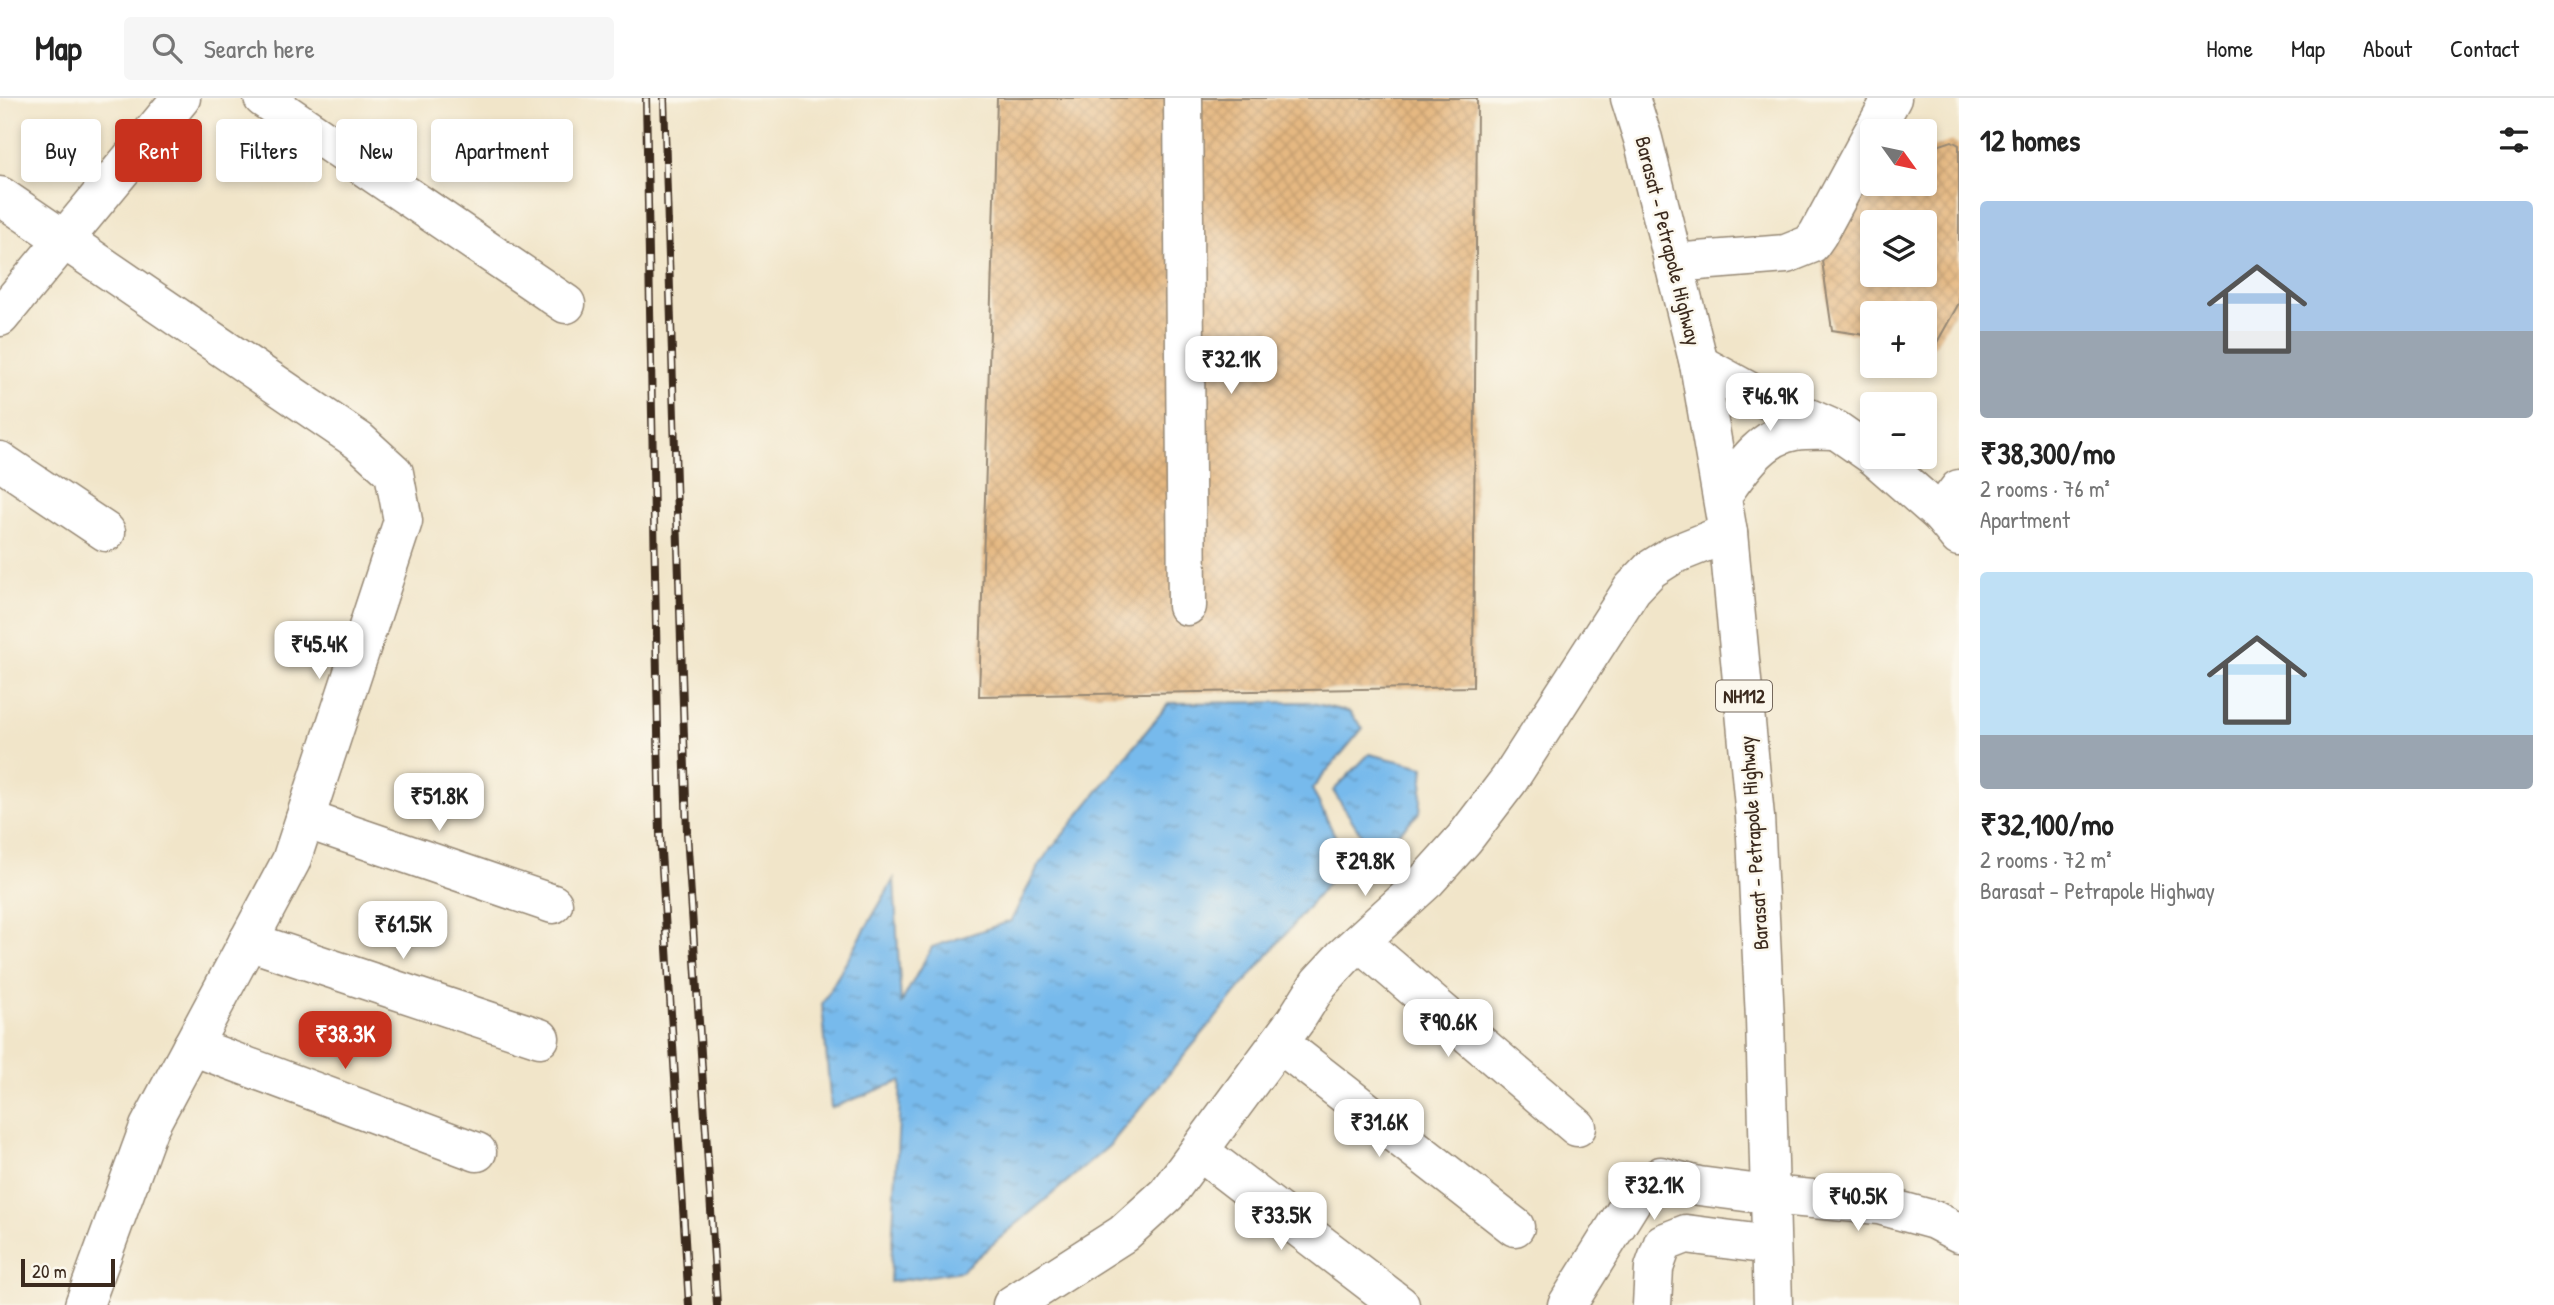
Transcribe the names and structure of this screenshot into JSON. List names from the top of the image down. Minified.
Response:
{"streets":{"main road":["Barasat - Petrapole Highway","NH112"]},"scale_bar":"20 m","north":"bottom right","page":{"header":"Map","search":"Search here","nav":["Home","Map","About","Contact"],"heading":"12 homes","map_buttons":["+","−"],"chip":["Buy","Rent","Filters","New","Apartment"],"list":[{"name":"₹38,300/mo","note":"2 rooms · 76 m² · Apartment"},{"name":"₹32,100/mo","note":"2 rooms · 72 m² · Barasat - Petrapole Highway"}],"price":["₹32.1K","₹46.9K","₹45.4K","₹51.8K","₹29.8K","₹61.5K","₹90.6K","₹38.3K","₹31.6K","₹32.1K","₹40.5K","₹33.5K"],"scale":"20 m"}}
